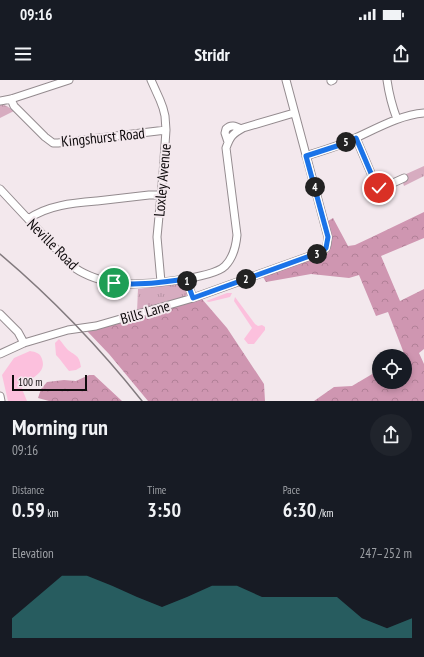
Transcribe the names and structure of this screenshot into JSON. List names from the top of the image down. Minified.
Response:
{"streets":{"street":["Kingshurst Road","Loxley Avenue","Neville Road","Bills Lane"]},"crossings":[["Kingshurst Road","Loxley Avenue"],["Loxley Avenue","Neville Road"],["Neville Road","Bills Lane"]],"scale_bar":"100 m","page":{"status":"09:16","header":"Stridr","pins":["5","4","3","2","1"],"scale":"100 m","heading":["Morning run","09:16"],"stats":[["Distance","0.59 km"],["Time","3:50"],["Pace","6:30 /km"]],"chart":["Elevation","247–252 m"]}}
